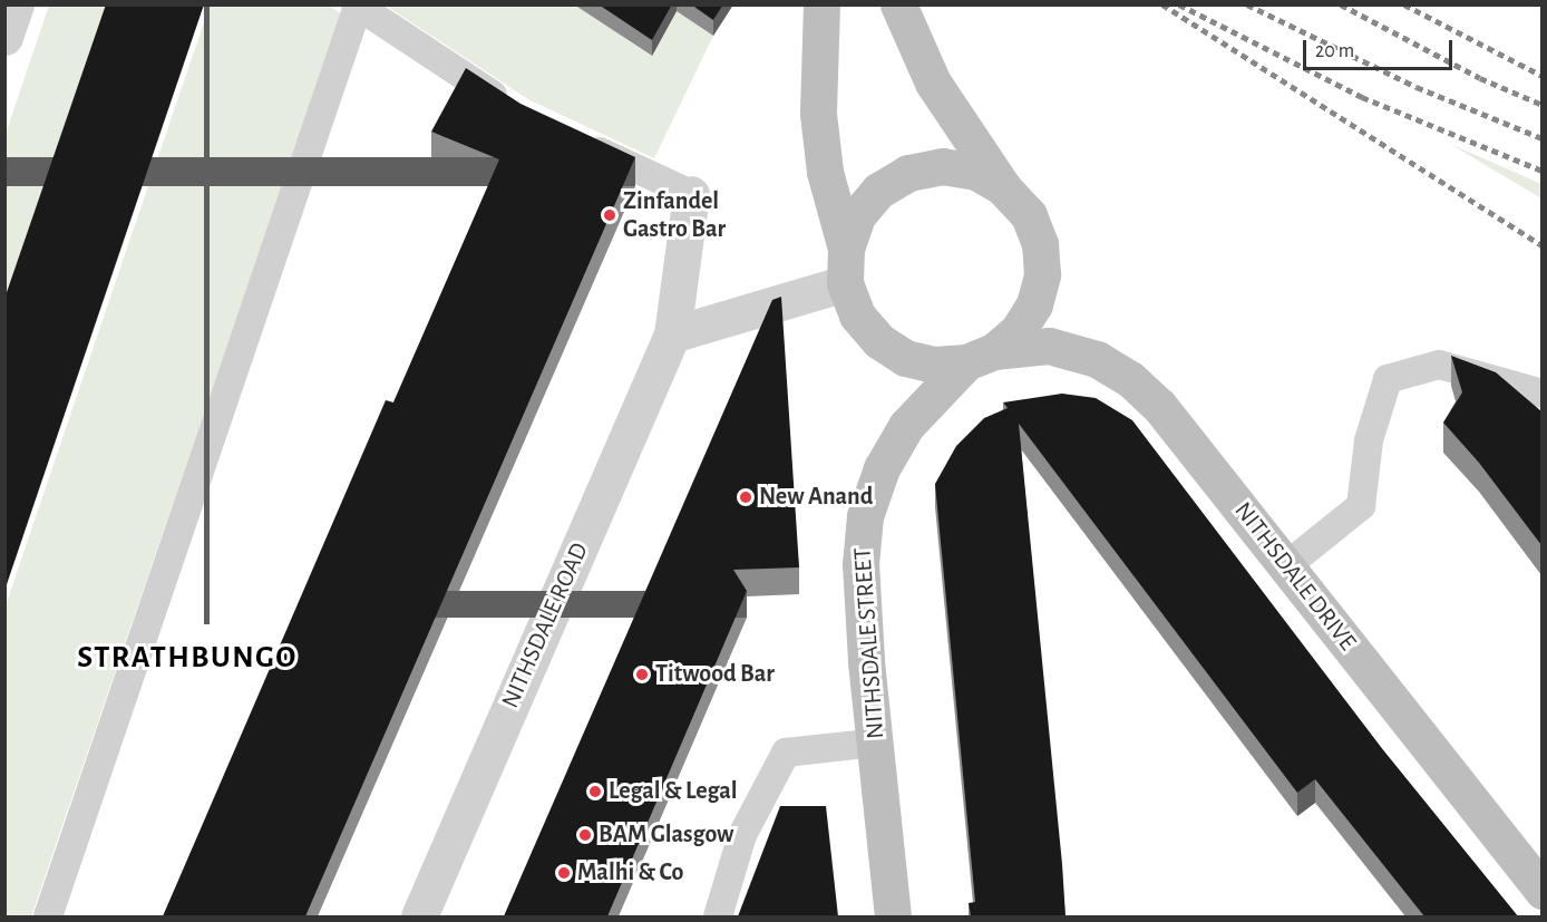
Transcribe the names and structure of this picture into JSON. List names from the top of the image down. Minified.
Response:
{"streets":{"main road":["NITHSDALE DRIVE","NITHSDALE STREET"],"street":["NITHSDALE ROAD"]},"crossings":[["NITHSDALE DRIVE","NITHSDALE STREET"]],"districts":["STRATHBUNGO"],"places":["Zinfandel Gastro Bar","New Anand","Titwood Bar","Legal & Legal","BAM Glasgow","Malhi & Co"],"scale_bar":"20 m"}
